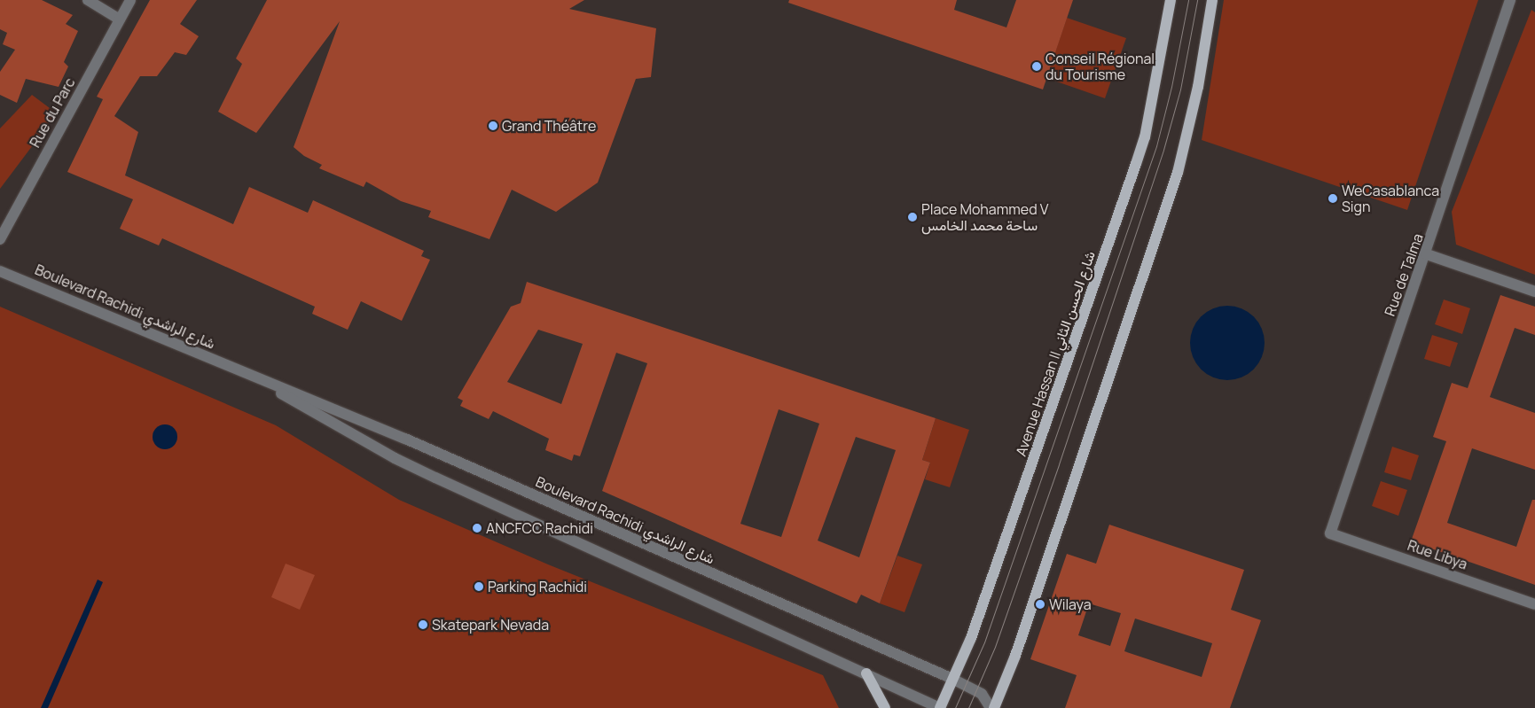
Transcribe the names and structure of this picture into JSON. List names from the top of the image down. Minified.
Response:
{"streets":{"main road":["Avenue Hassan II شارع الحسن الثاني"],"street":["Rue du Parc","Rue de Talma","Boulevard Rachidi شارع الراشدي","Rue Libya"]},"crossings":[["Rue de Talma","Rue Libya"],["Boulevard Rachidi شارع الراشدي","Avenue Hassan II شارع الحسن الثاني"]],"places":["Conseil Régional du Tourisme","Grand Théâtre","WeCasablanca Sign","Place Mohammed V ساحة محمد الخامس","ANCFCC Rachidi","Parking Rachidi","Wilaya","Skatepark Nevada"]}
